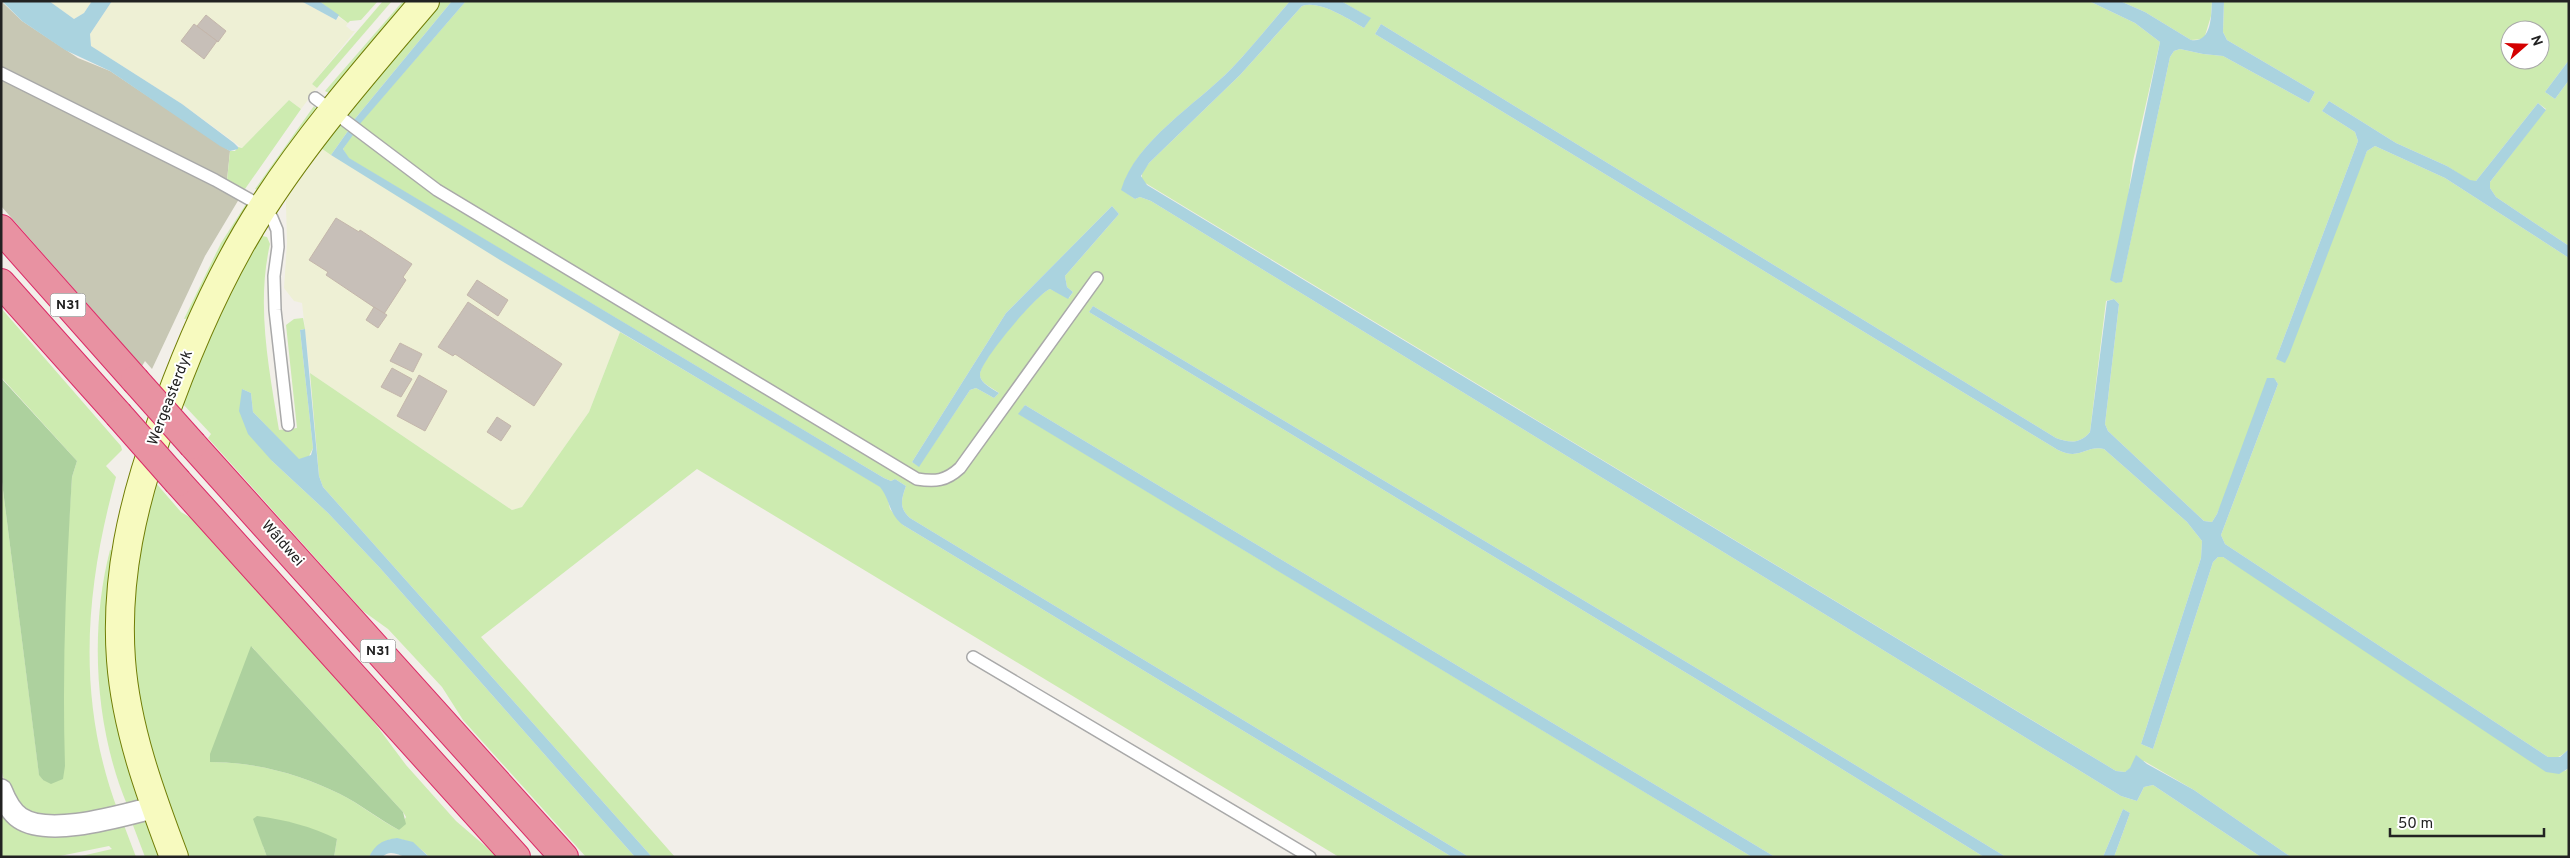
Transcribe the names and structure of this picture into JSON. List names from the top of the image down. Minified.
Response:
{"streets":{"highway":["N31","Wâldwei"],"street":["Wergeasterdyk"]},"scale_bar":"50 m","north":"right"}
